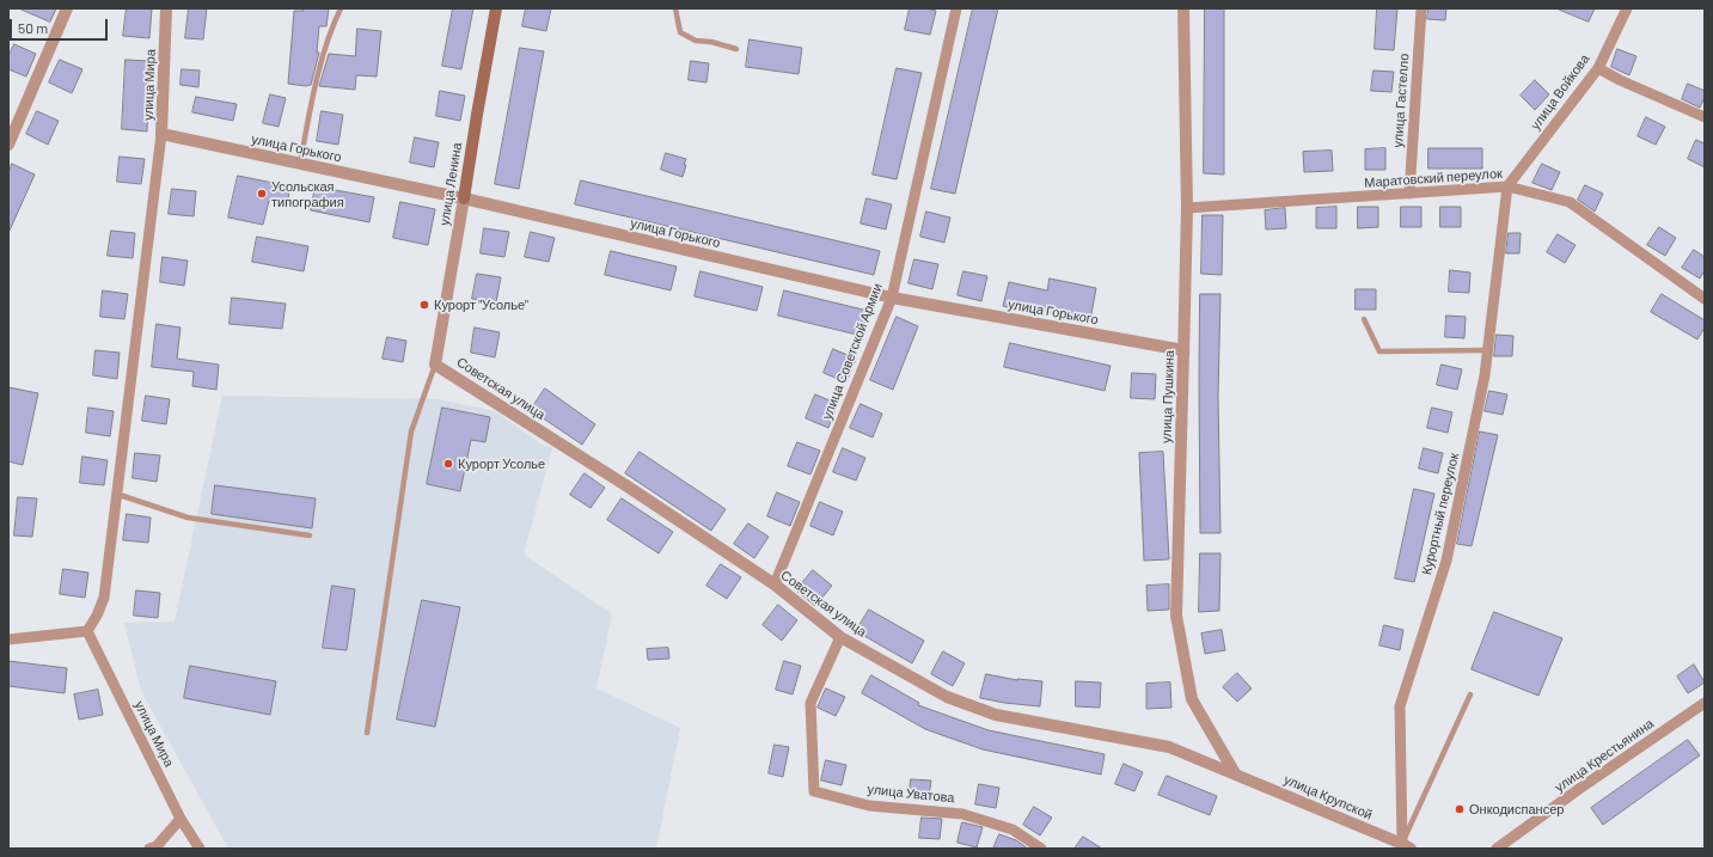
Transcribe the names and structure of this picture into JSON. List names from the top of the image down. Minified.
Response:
{"streets":{"main road":["улица Ленина"],"street":["улица Мира","улица Войкова","улица Гастелло","улица Горького","Маратовский переулок","улица Советской Армии","Советская улица","улица Пушкина","Курортный переулок","улица Крестьянина","улица Уватова","улица Крупской"]},"crossings":[["улица Мира","улица Горького"],["улица Войкова","Маратовский переулок"],["улица Войкова","Курортный переулок"],["улица Гастелло","Маратовский переулок"],["улица Горького","улица Ленина"],["улица Горького","улица Советской Армии"],["улица Горького","улица Пушкина"],["Маратовский переулок","улица Пушкина"],["Маратовский переулок","Курортный переулок"],["улица Ленина","Советская улица"],["улица Советской Армии","Советская улица"],["Советская улица","улица Пушкина"],["Советская улица","улица Уватова"],["Советская улица","улица Крупской"],["улица Пушкина","улица Крупской"],["Курортный переулок","улица Крупской"]],"places":["Усольская типография","Курорт \"Усолье\"","Курорт Усолье","Онкодиспансер"],"scale_bar":"50 m"}
